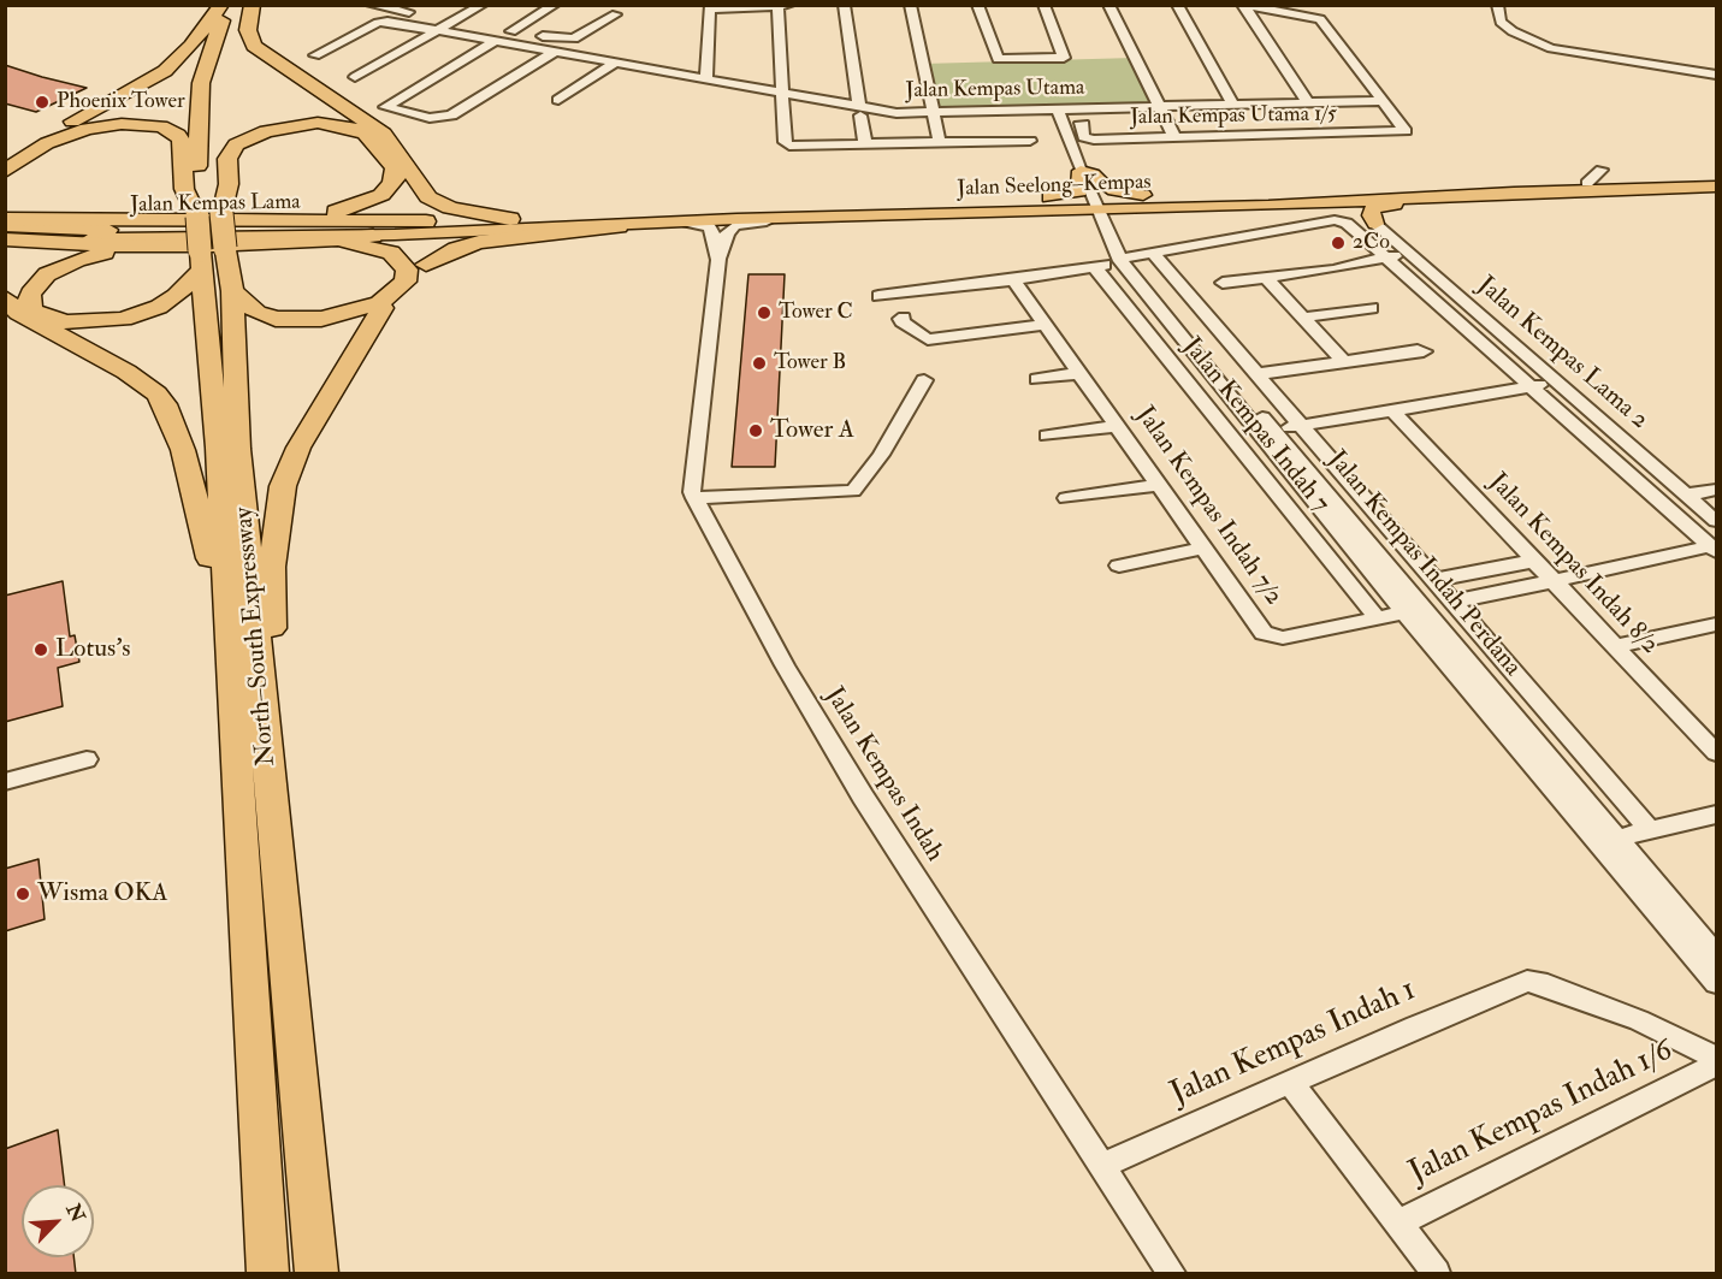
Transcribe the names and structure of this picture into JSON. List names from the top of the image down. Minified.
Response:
{"streets":{"highway":["North–South Expressway"],"main road":["Jalan Seelong–Kempas","Jalan Kempas Lama"],"street":["Jalan Kempas Utama","Jalan Kempas Utama 1/5","Jalan Kempas Lama 2","Jalan Kempas Indah 7","Jalan Kempas Indah 7/2","Jalan Kempas Indah Perdana","Jalan Kempas Indah 8/2","Jalan Kempas Indah","Jalan Kempas Indah 1","Jalan Kempas Indah 1/6"]},"crossings":[["Jalan Kempas Utama","Jalan Kempas Utama 1/5"],["Jalan Seelong–Kempas","Jalan Kempas Lama"],["Jalan Seelong–Kempas","Jalan Kempas Indah Perdana"],["Jalan Kempas Indah 7","Jalan Kempas Indah 7/2"],["Jalan Kempas Indah 7/2","Jalan Kempas Indah Perdana"],["Jalan Kempas Indah","Jalan Kempas Indah 1"]],"places":["Phoenix Tower","2Co","Tower C","Tower B","Tower A","Lotus's","Wisma OKA"],"north":"top right"}
